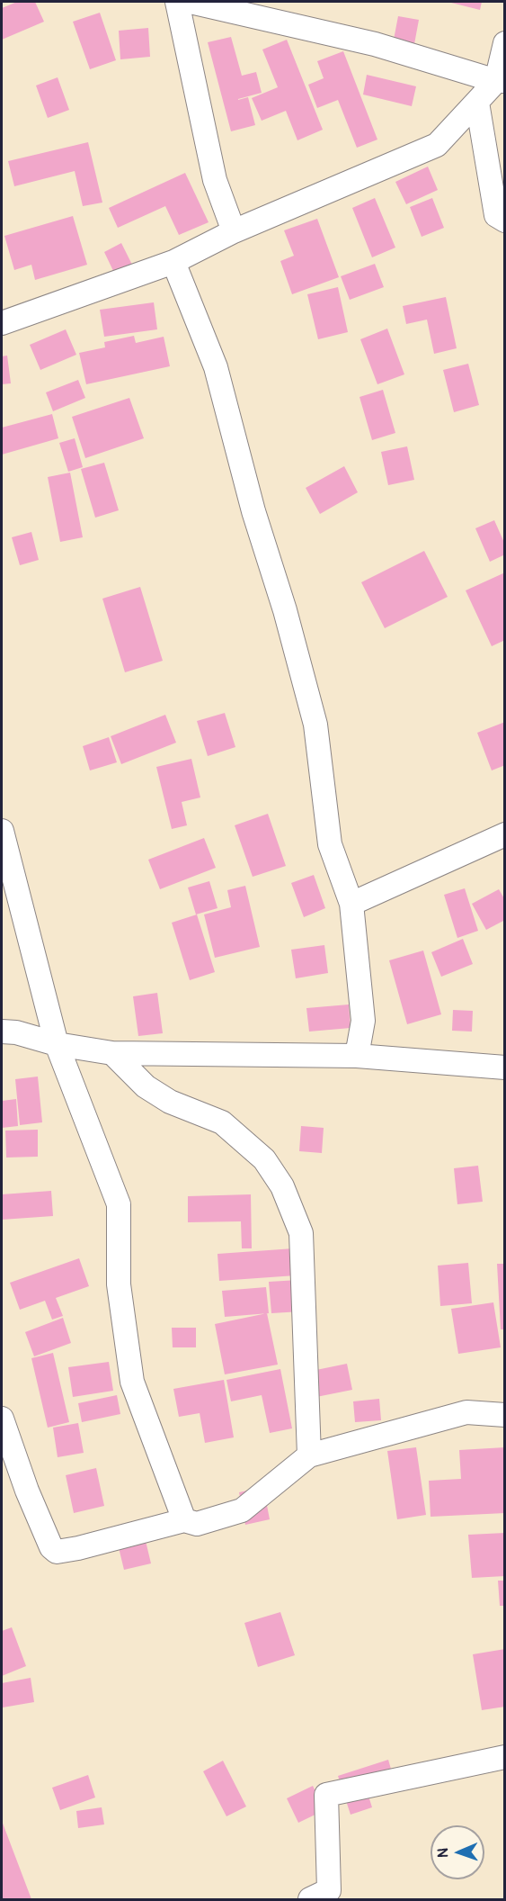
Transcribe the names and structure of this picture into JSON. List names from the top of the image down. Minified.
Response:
{"north":"left"}
